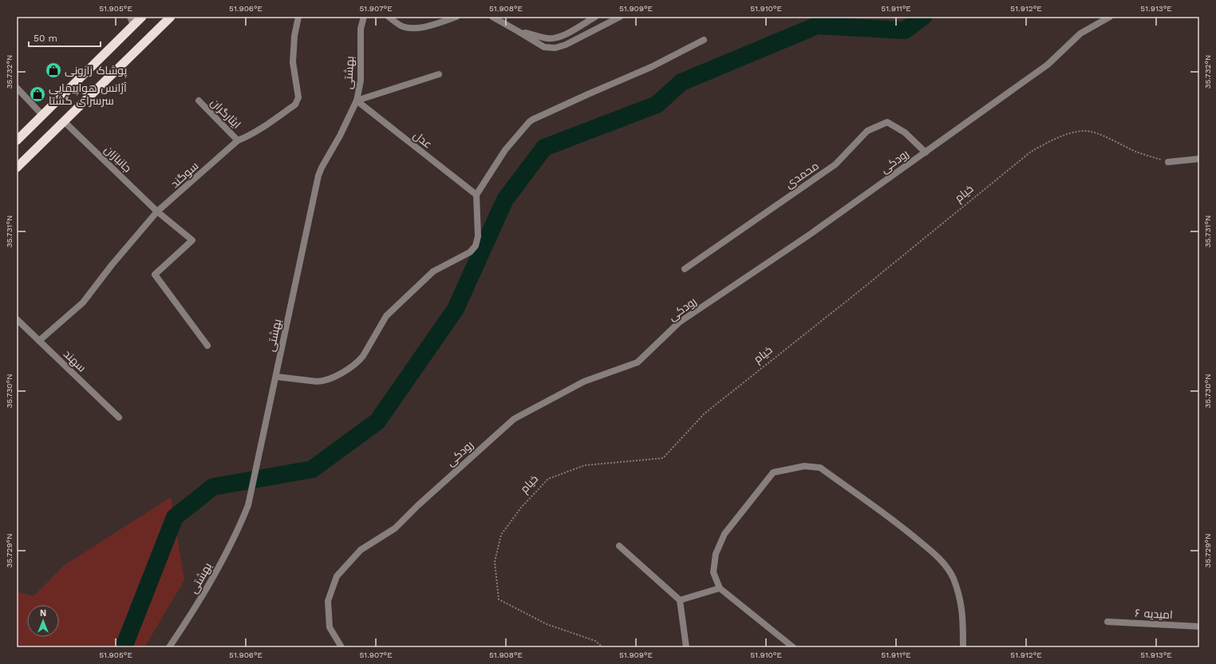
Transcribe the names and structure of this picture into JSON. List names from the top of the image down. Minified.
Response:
{"streets":{"street":["بهشتی","ایثارگران","عدل","جانبازان","رودکی","سوگند","محمدی","سهند","امیدیه ۶"],"path":["خیام"]},"crossings":[["بهشتی","عدل"],["ایثارگران","سوگند"],["جانبازان","سوگند"],["رودکی","محمدی"],["سوگند","سهند"]],"places":{"shop":["پوشاک زارونی","آژانس هواپیمایی سرسرای گشتا"]},"scale_bar":"50 m","north":"top","coordinates":["51.905°E","51.906°E","51.907°E","51.908°E","51.909°E","51.910°E","51.911°E","51.912°E","51.913°E","35.732°N","35.731°N","35.730°N","35.729°N"]}
